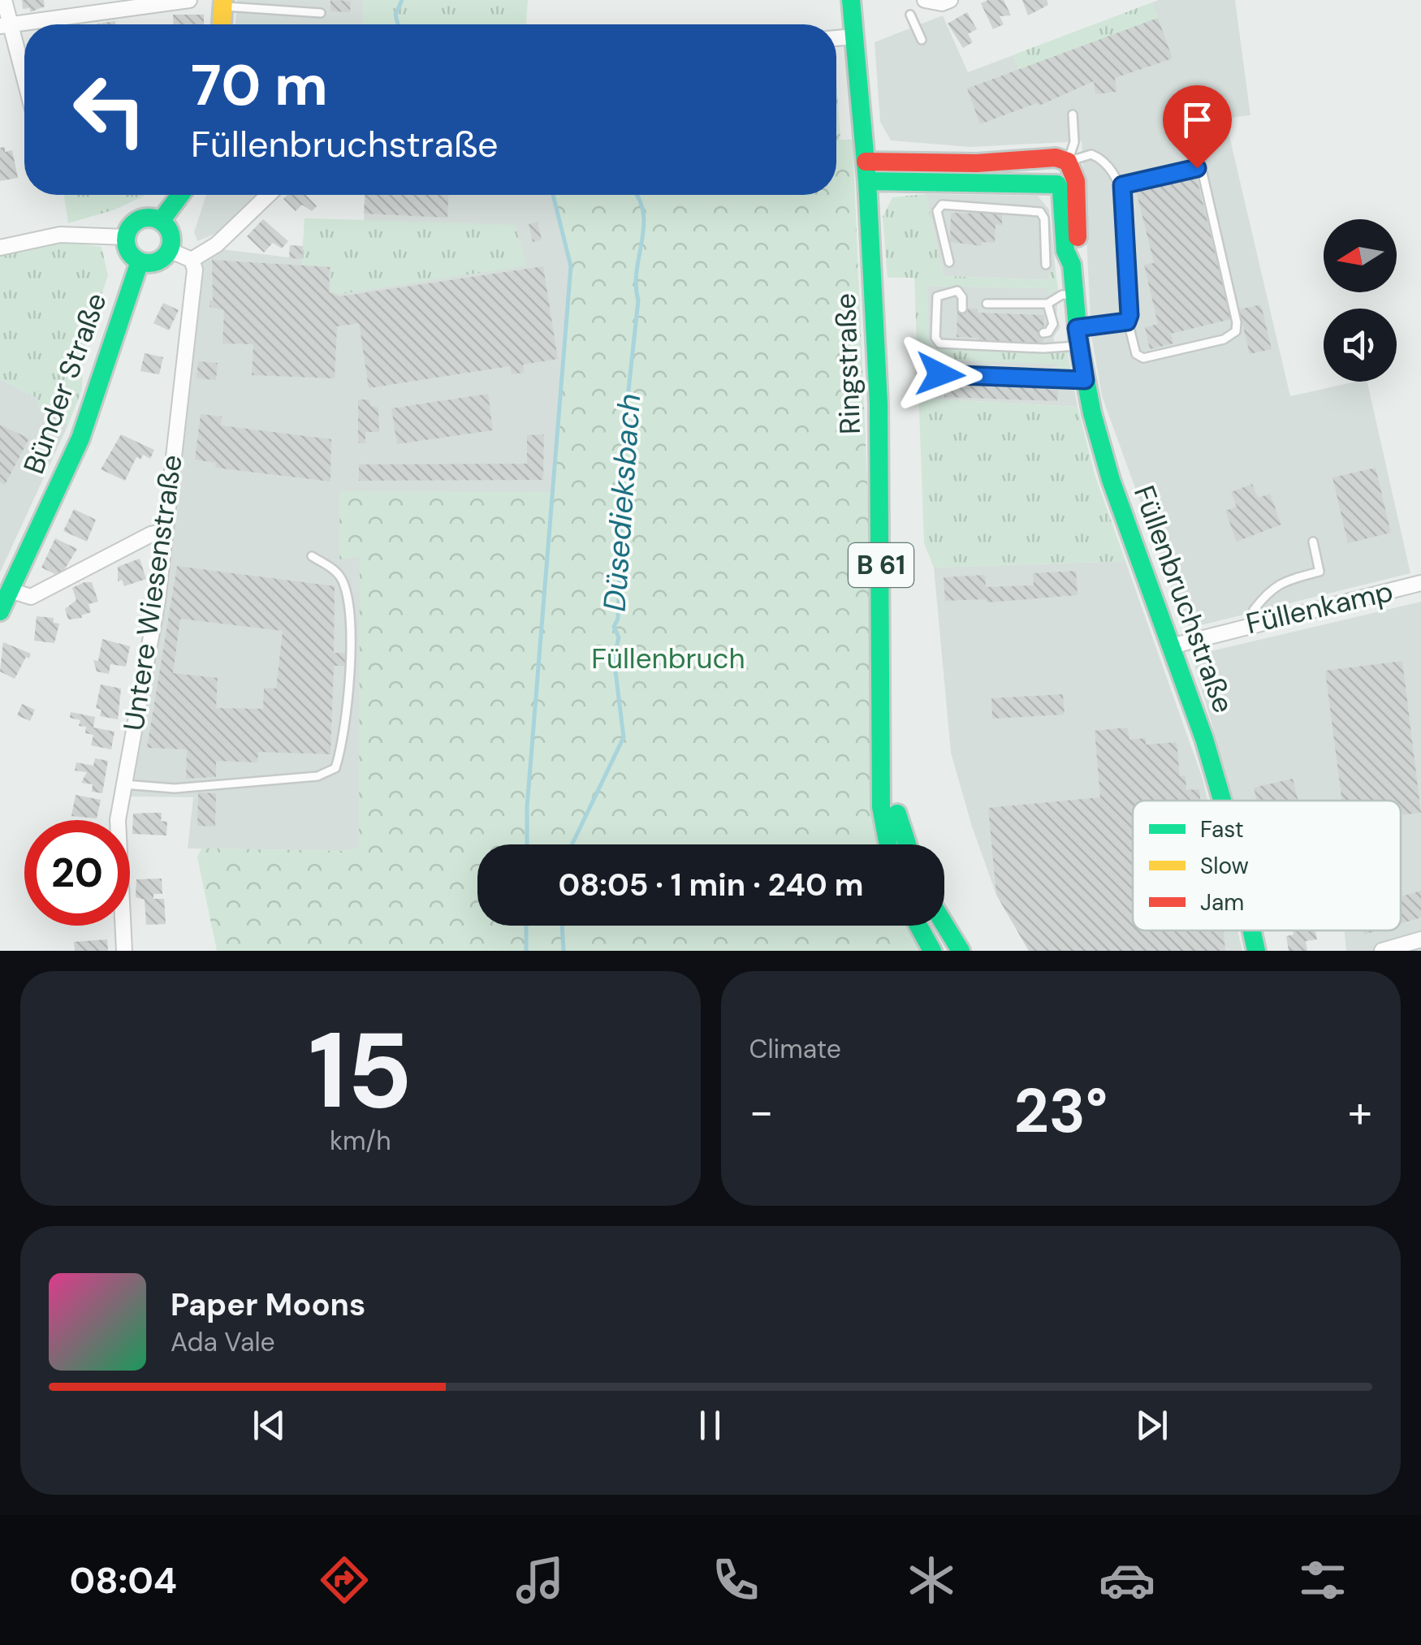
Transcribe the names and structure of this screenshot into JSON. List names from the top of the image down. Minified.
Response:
{"streets":{"main road":["Ringstraße","Bünder Straße","B 61","Füllenbruchstraße"],"street":["Untere Wiesenstraße","Füllenkamp"]},"crossings":[["Füllenbruchstraße","Füllenkamp"]],"water":["Düsedieksbach"],"parks":["Füllenbruch"],"legend":["Fast","Slow","Jam"],"north":"left","page":{"turn":["70 m","Füllenbruchstraße"],"limit":"20","trip":"08:05 · 1 min · 240 m","tile":[["15","km/h"],"Climate"],"heat":["−","23°","+"],"song":["Paper Moons","Ada Vale"],"tabs":"08:04"}}
